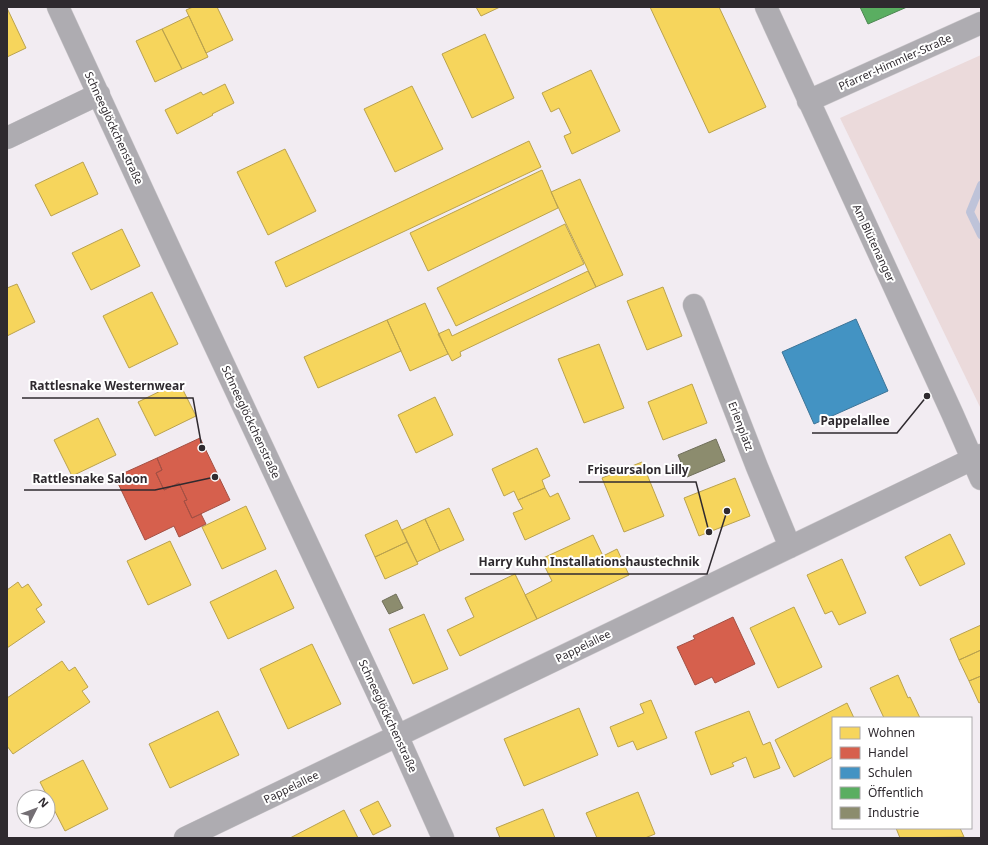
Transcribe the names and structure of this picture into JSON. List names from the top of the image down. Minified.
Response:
{"streets":{"street":["Pfarrer-Himmler-Straße","Schneeglöckchenstraße","Am Blütenanger","Erlenplatz","Pappelallee"]},"crossings":[["Pfarrer-Himmler-Straße","Am Blütenanger"],["Schneeglöckchenstraße","Pappelallee"],["Am Blütenanger","Pappelallee"],["Erlenplatz","Pappelallee"]],"places":["Pappelallee","Rattlesnake Westernwear","Rattlesnake Saloon","Harry Kuhn Installationshaustechnik","Friseursalon Lilly"],"legend":["Wohnen","Handel","Schulen","Öffentlich","Industrie"],"north":"top right"}
